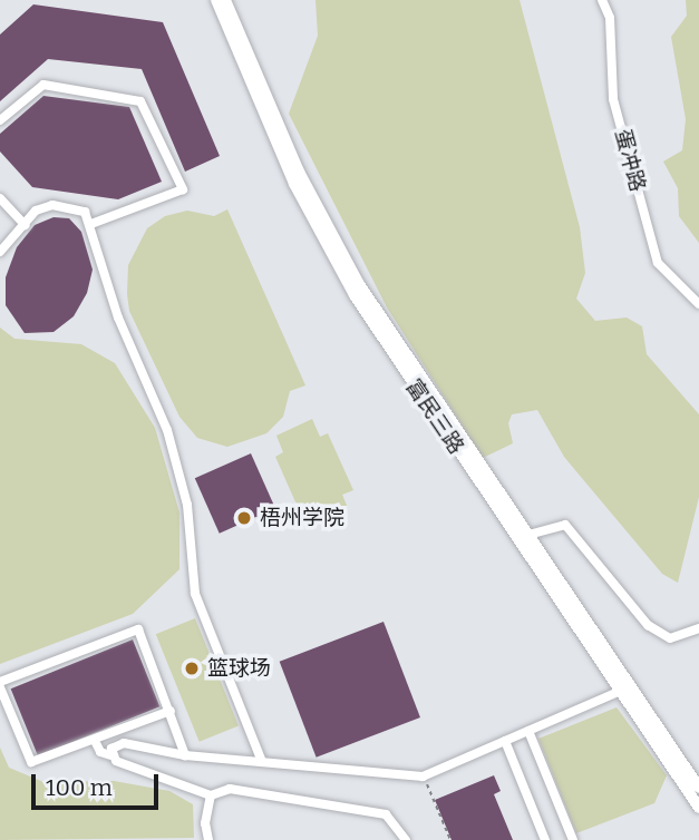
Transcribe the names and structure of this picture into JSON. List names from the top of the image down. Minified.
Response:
{"streets":{"main road":["富民三路"],"lane":["蛋冲路"]},"places":["梧州学院","篮球场"],"scale_bar":"100 m"}
